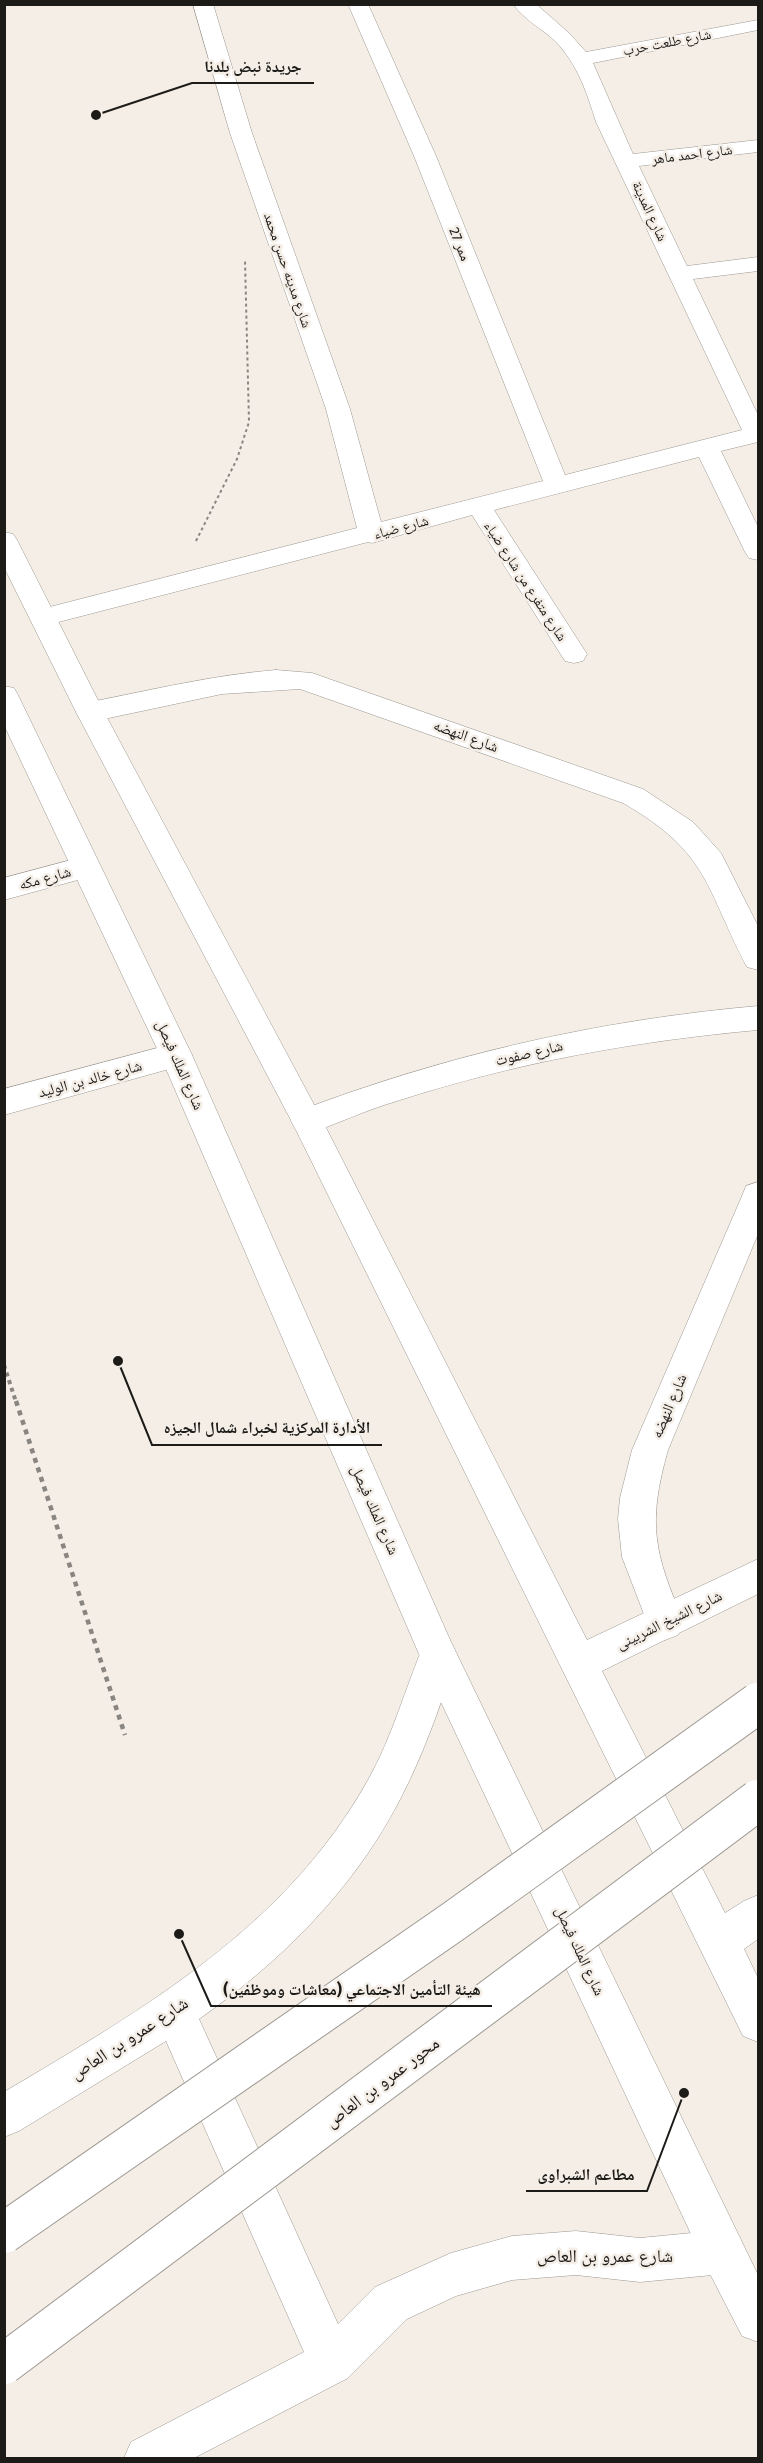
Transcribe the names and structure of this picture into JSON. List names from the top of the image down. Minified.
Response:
{"streets":{"street":["شارع طلعت حرب","شارع احمد ماهر","شارع المدينة","ممر 27","شارع مدينه حسن محمد","شارع ضياء","شارع متفرع من شارع ضياء","شارع النهضه","شارع مكه","شارع صفوت","شارع الملك فيصل","شارع خالد بن الوليد","شارع الشيخ الشربينى","شارع عمرو بن العاص","محور عمرو بن العاص"]},"crossings":[["شارع طلعت حرب","شارع المدينة"],["شارع احمد ماهر","شارع المدينة"],["شارع المدينة","شارع ضياء"],["ممر 27","شارع ضياء"],["شارع مدينه حسن محمد","شارع ضياء"],["شارع ضياء","شارع متفرع من شارع ضياء"],["شارع النهضه","شارع الشيخ الشربينى"],["شارع مكه","شارع الملك فيصل"],["شارع الملك فيصل","شارع خالد بن الوليد"],["شارع الملك فيصل","شارع عمرو بن العاص"]],"places":["جريدة نبض بلدنا","الأدارة المركزية لخبراء شمال الجيزه","(هيئة التأمين الاجتماعي (معاشات وموظفين","مطاعم الشبراوى"]}
